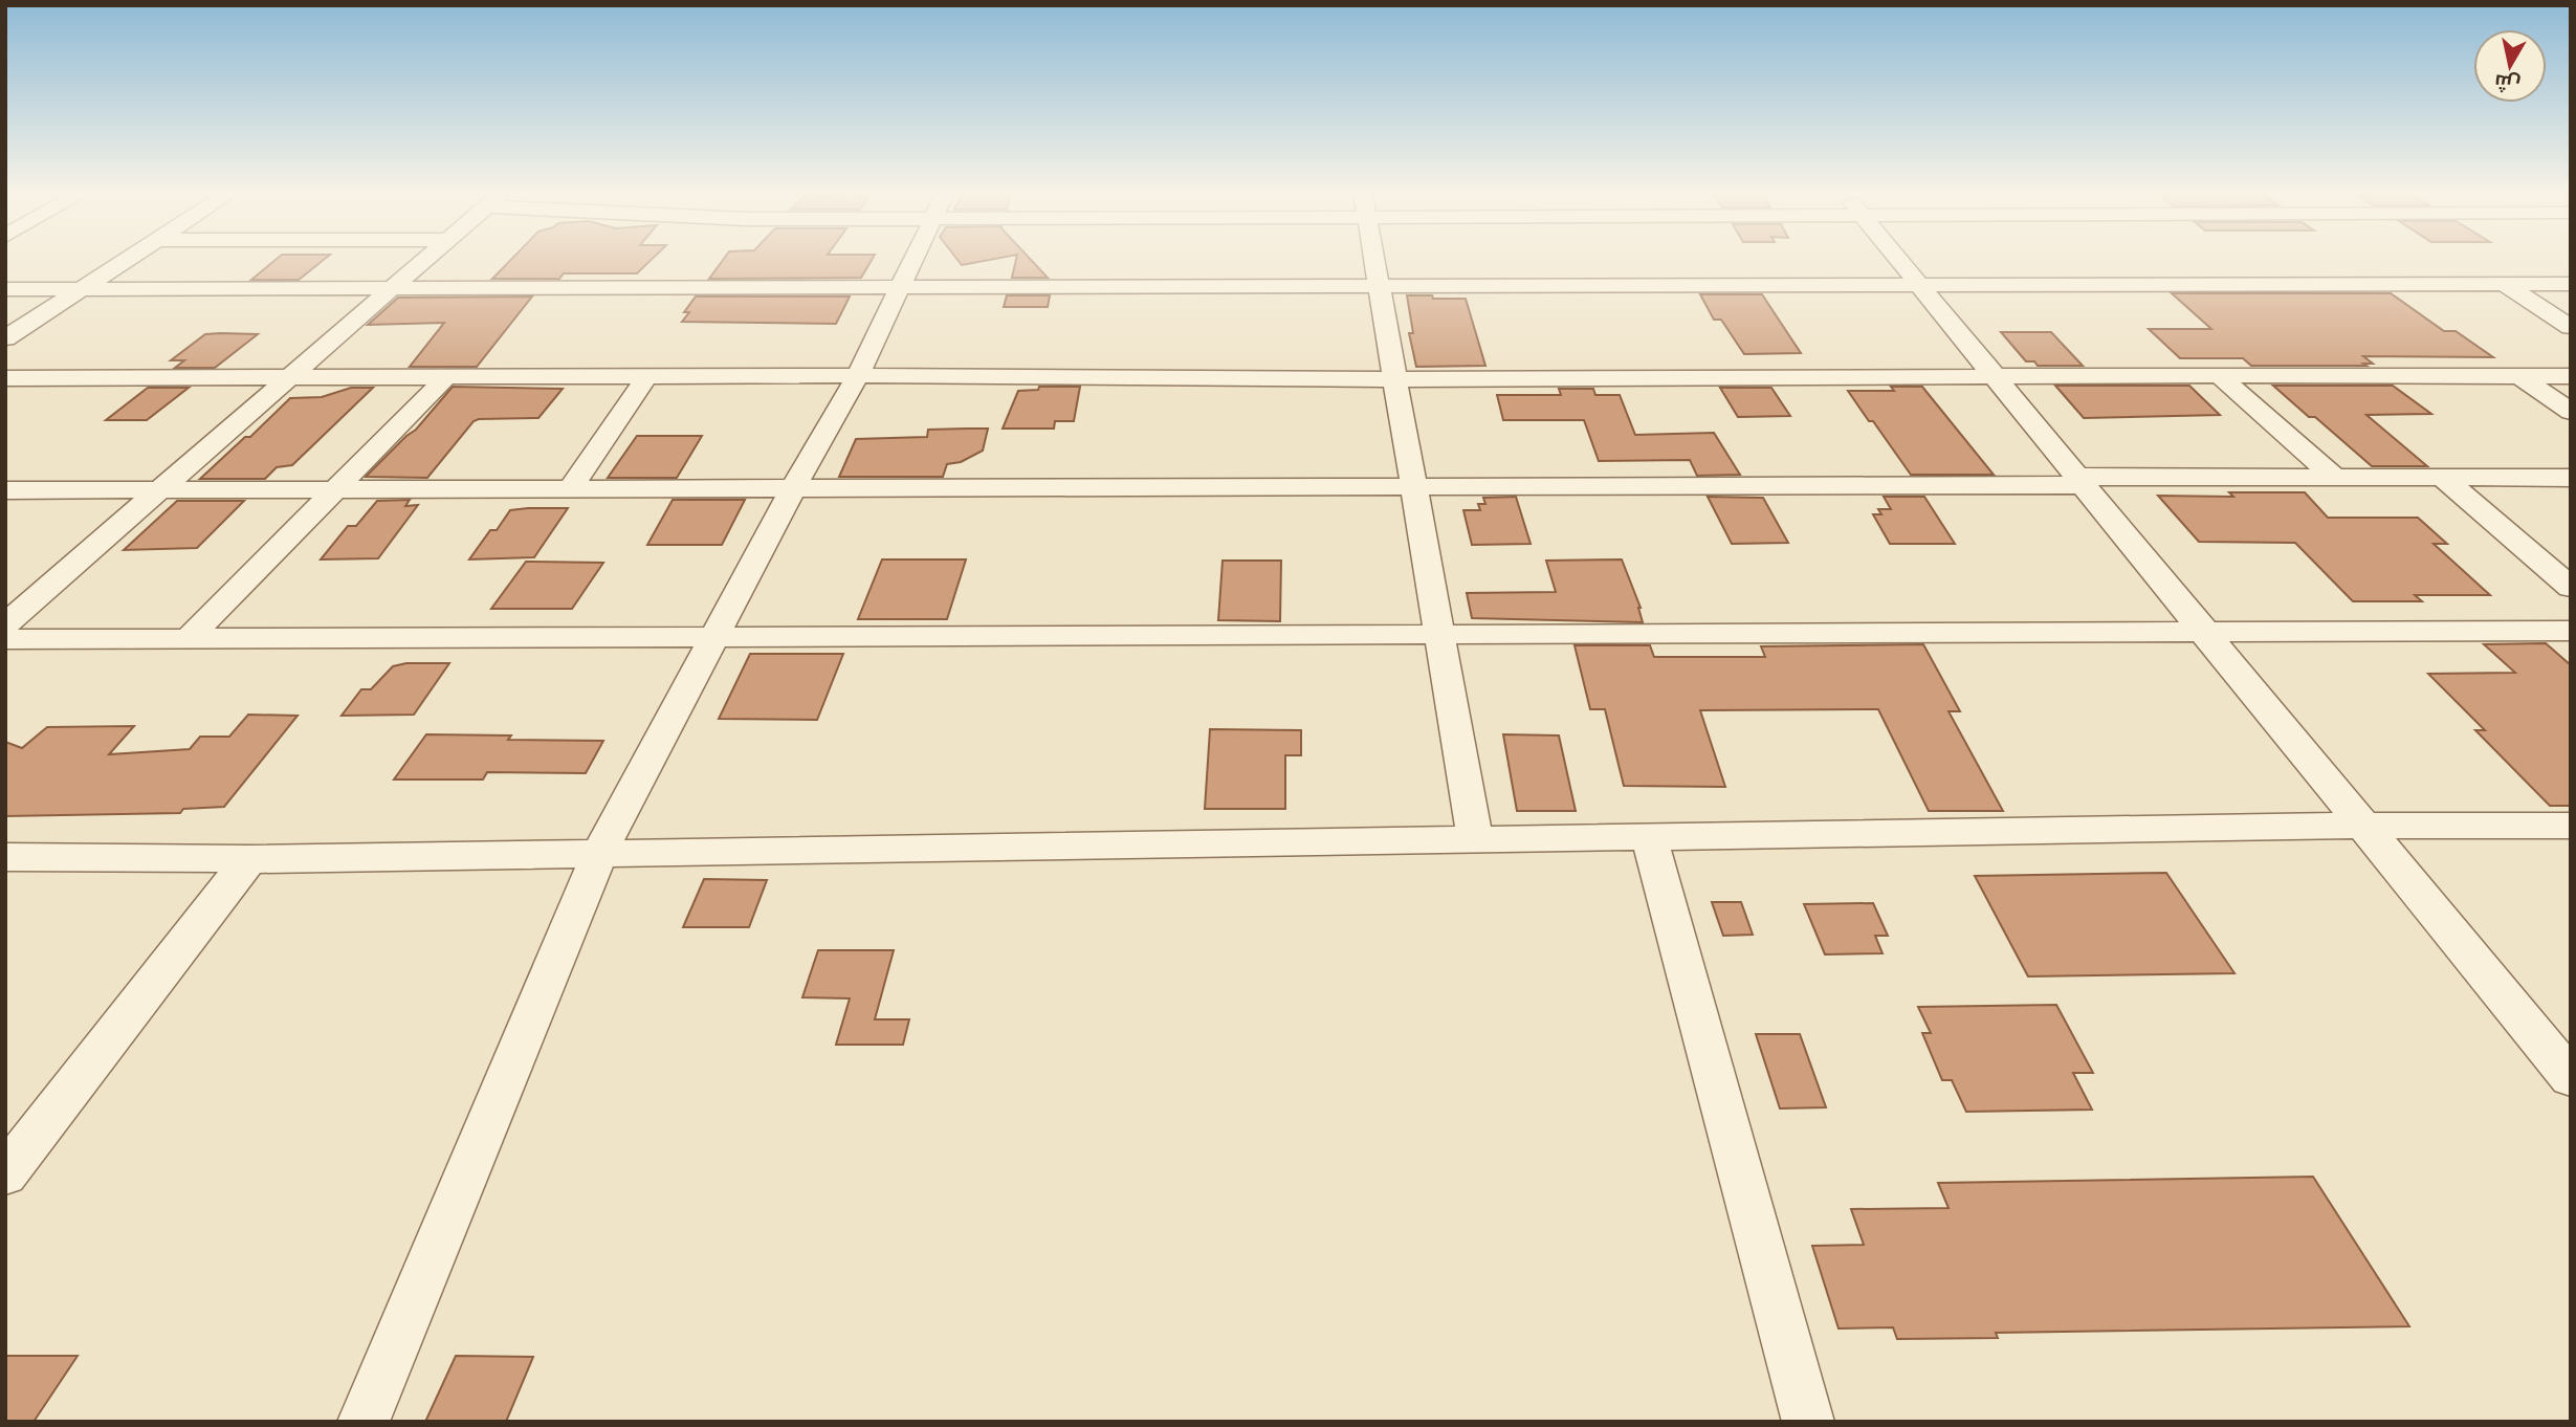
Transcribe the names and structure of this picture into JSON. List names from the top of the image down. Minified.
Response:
{"north":"bottom"}
